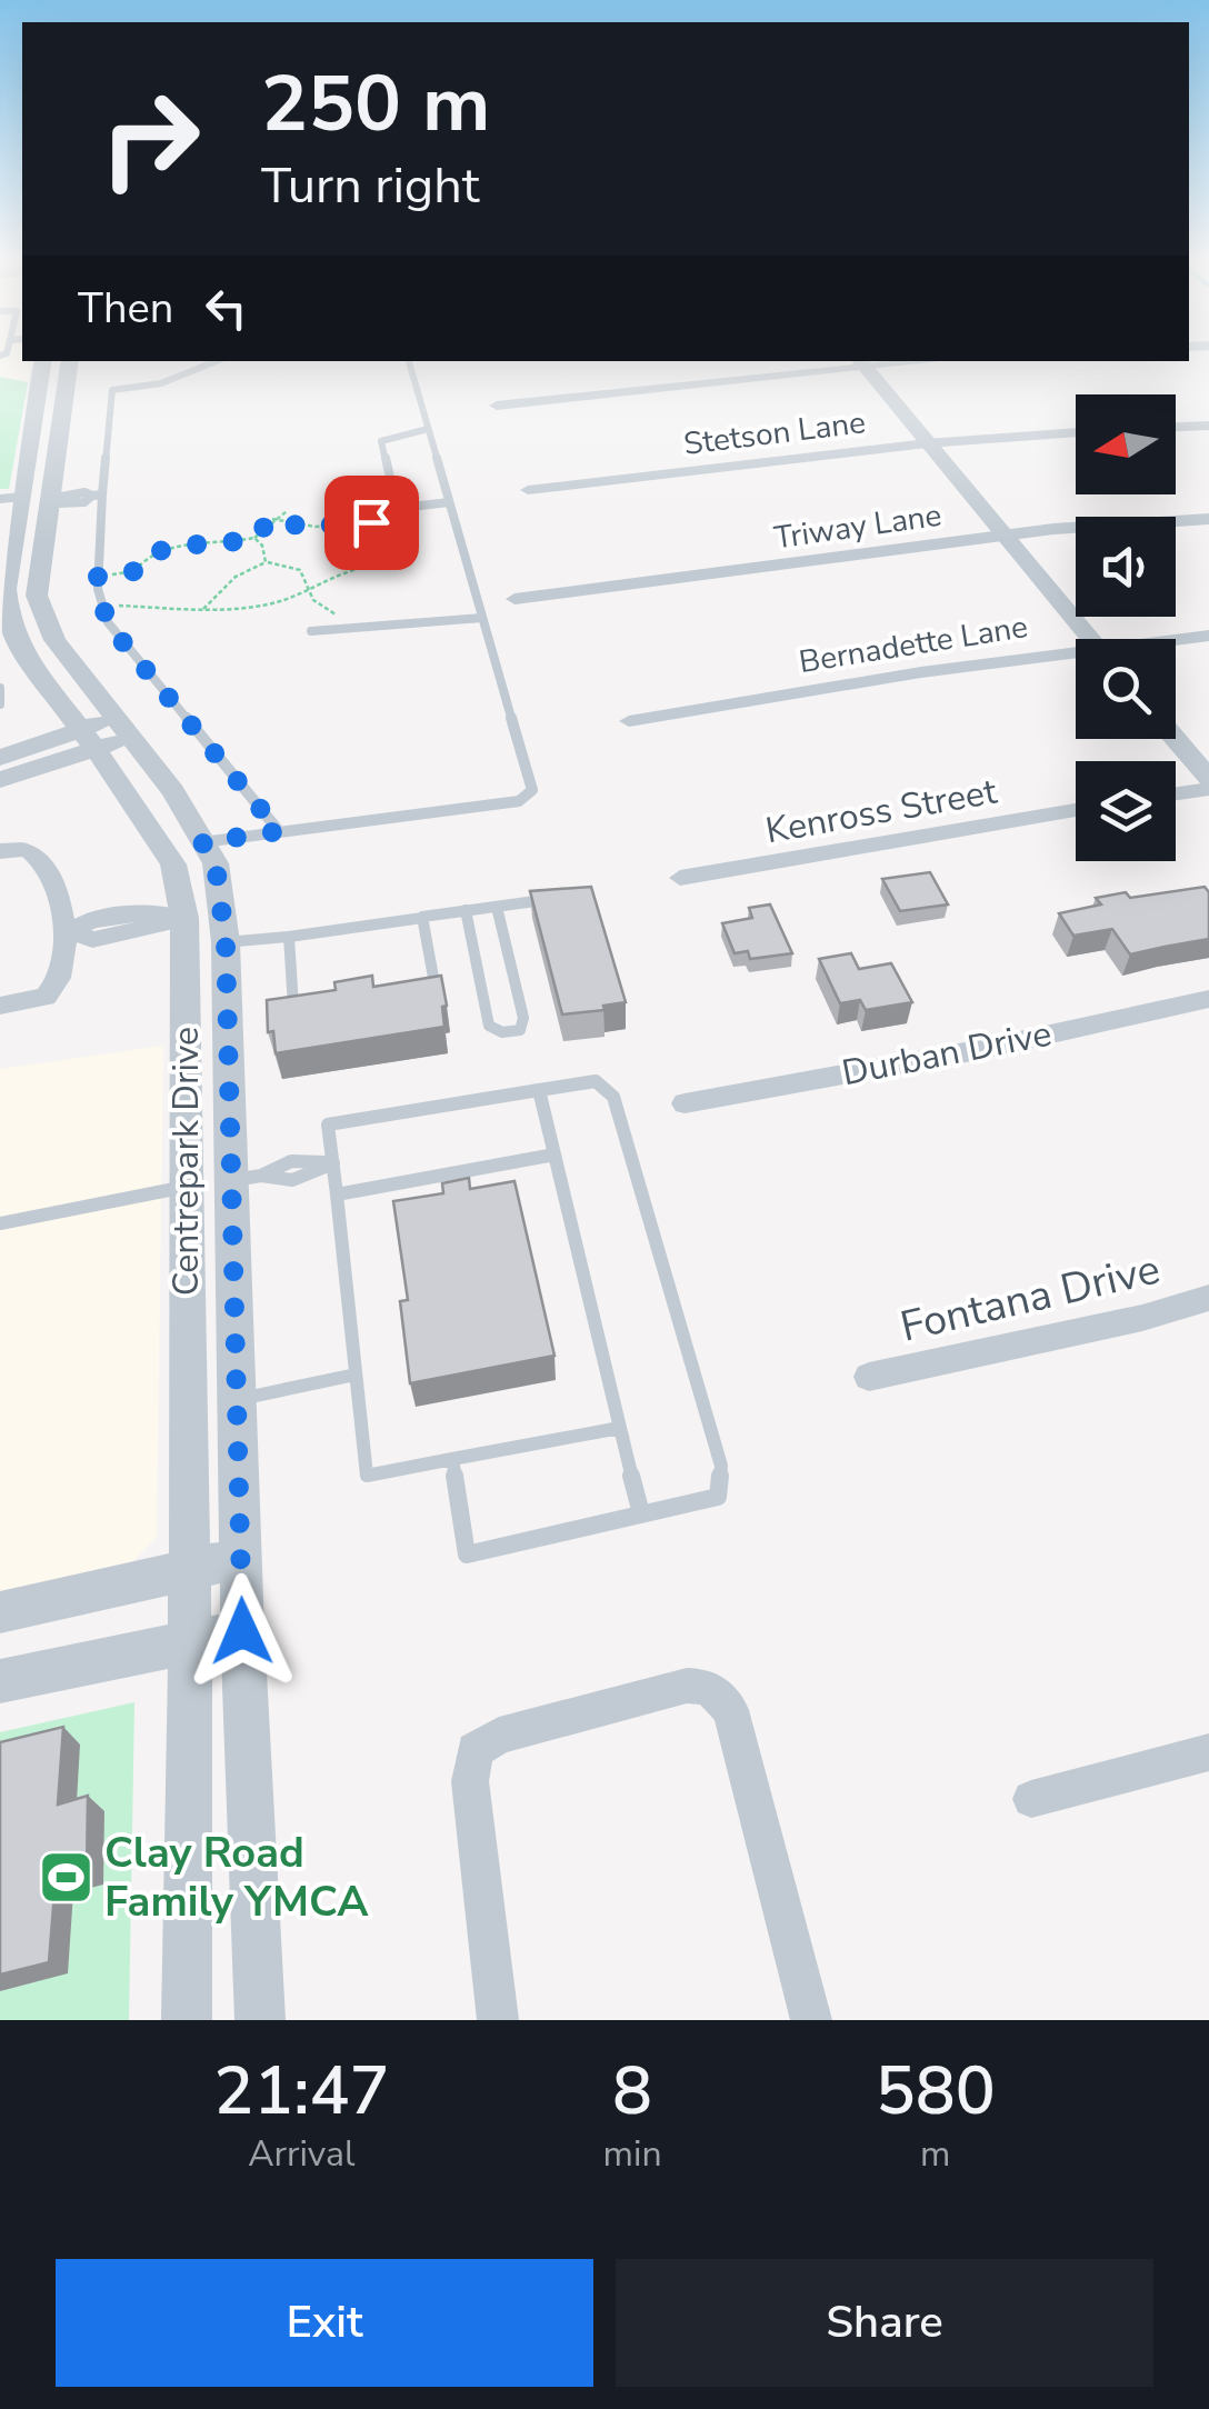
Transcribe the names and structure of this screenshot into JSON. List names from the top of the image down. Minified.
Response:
{"streets":{"street":["Stetson Lane","Triway Lane","Bernadette Lane","Kenross Street","Durban Drive","Centrepark Drive","Fontana Drive"]},"places":{"sports":["Clay Road Family YMCA"]},"north":"left","page":{"turn":["250 m","Turn right"],"then":"Then","eta":["21:47","Arrival","8","min","580","m"],"buttons":["Exit","Share"]}}
